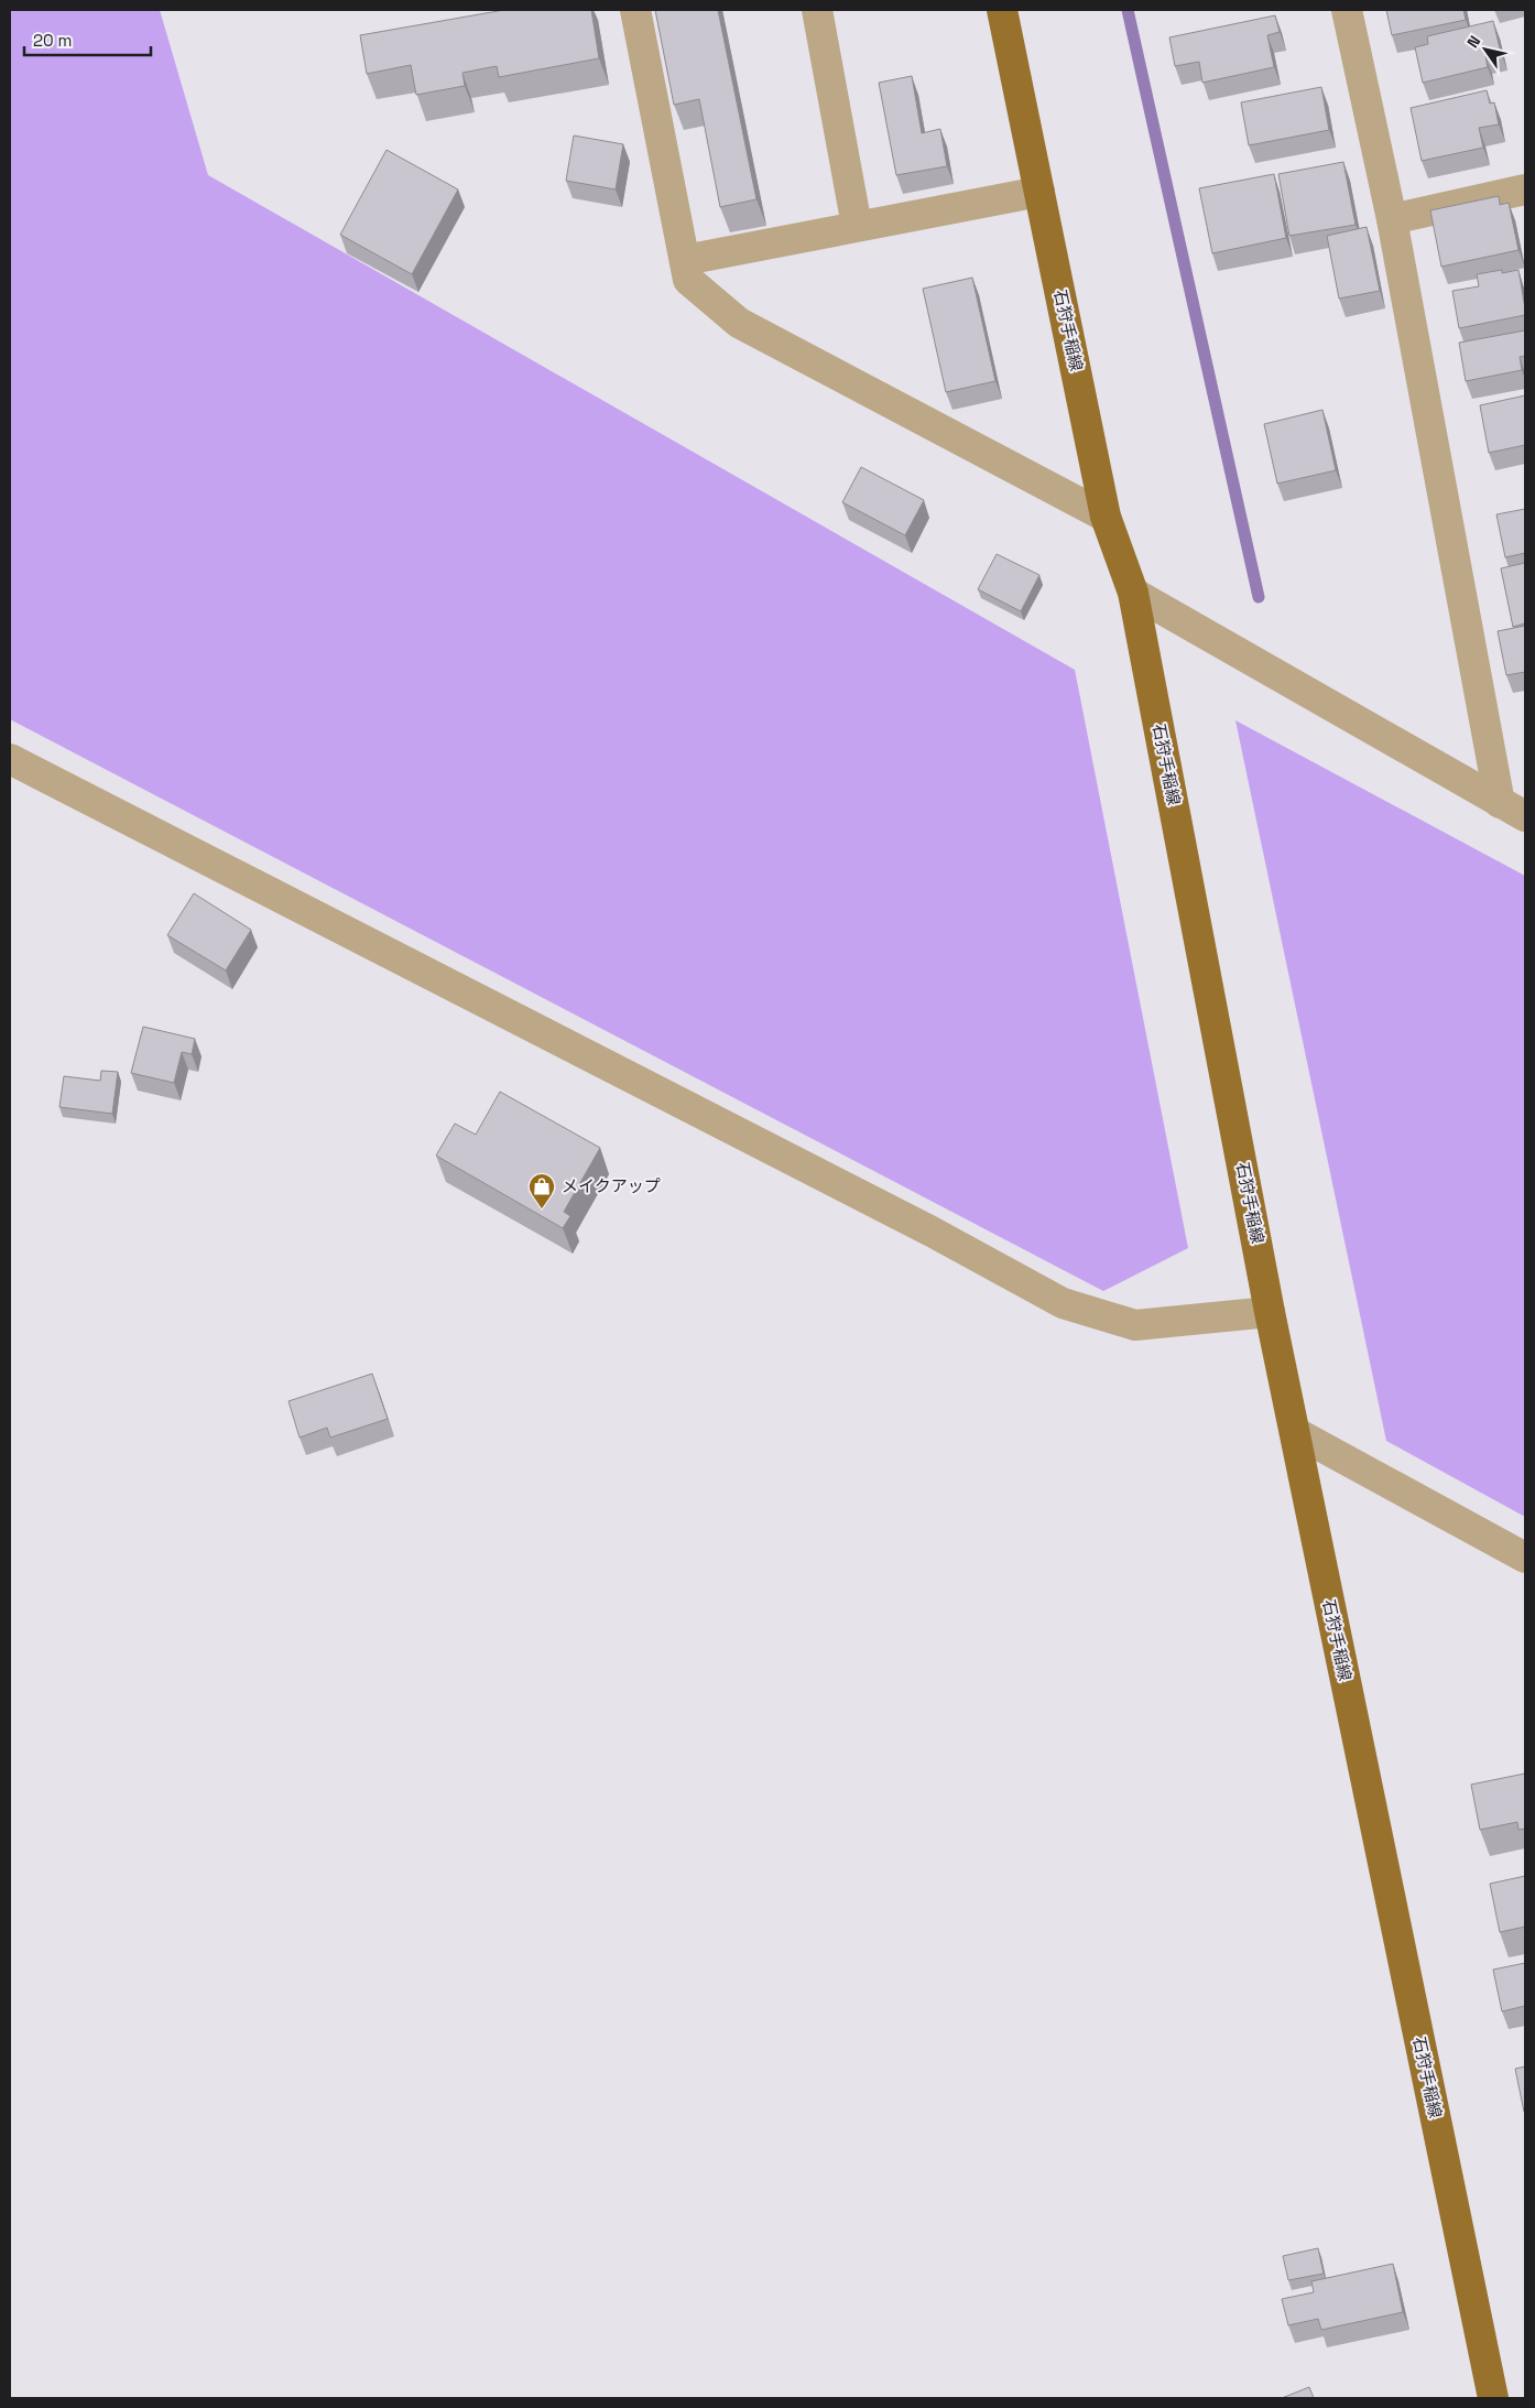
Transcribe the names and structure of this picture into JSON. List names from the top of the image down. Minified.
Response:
{"streets":{"main road":["石狩手稲線"]},"places":{"shop":["メイクアップ"]},"scale_bar":"20 m","north":"top left"}
